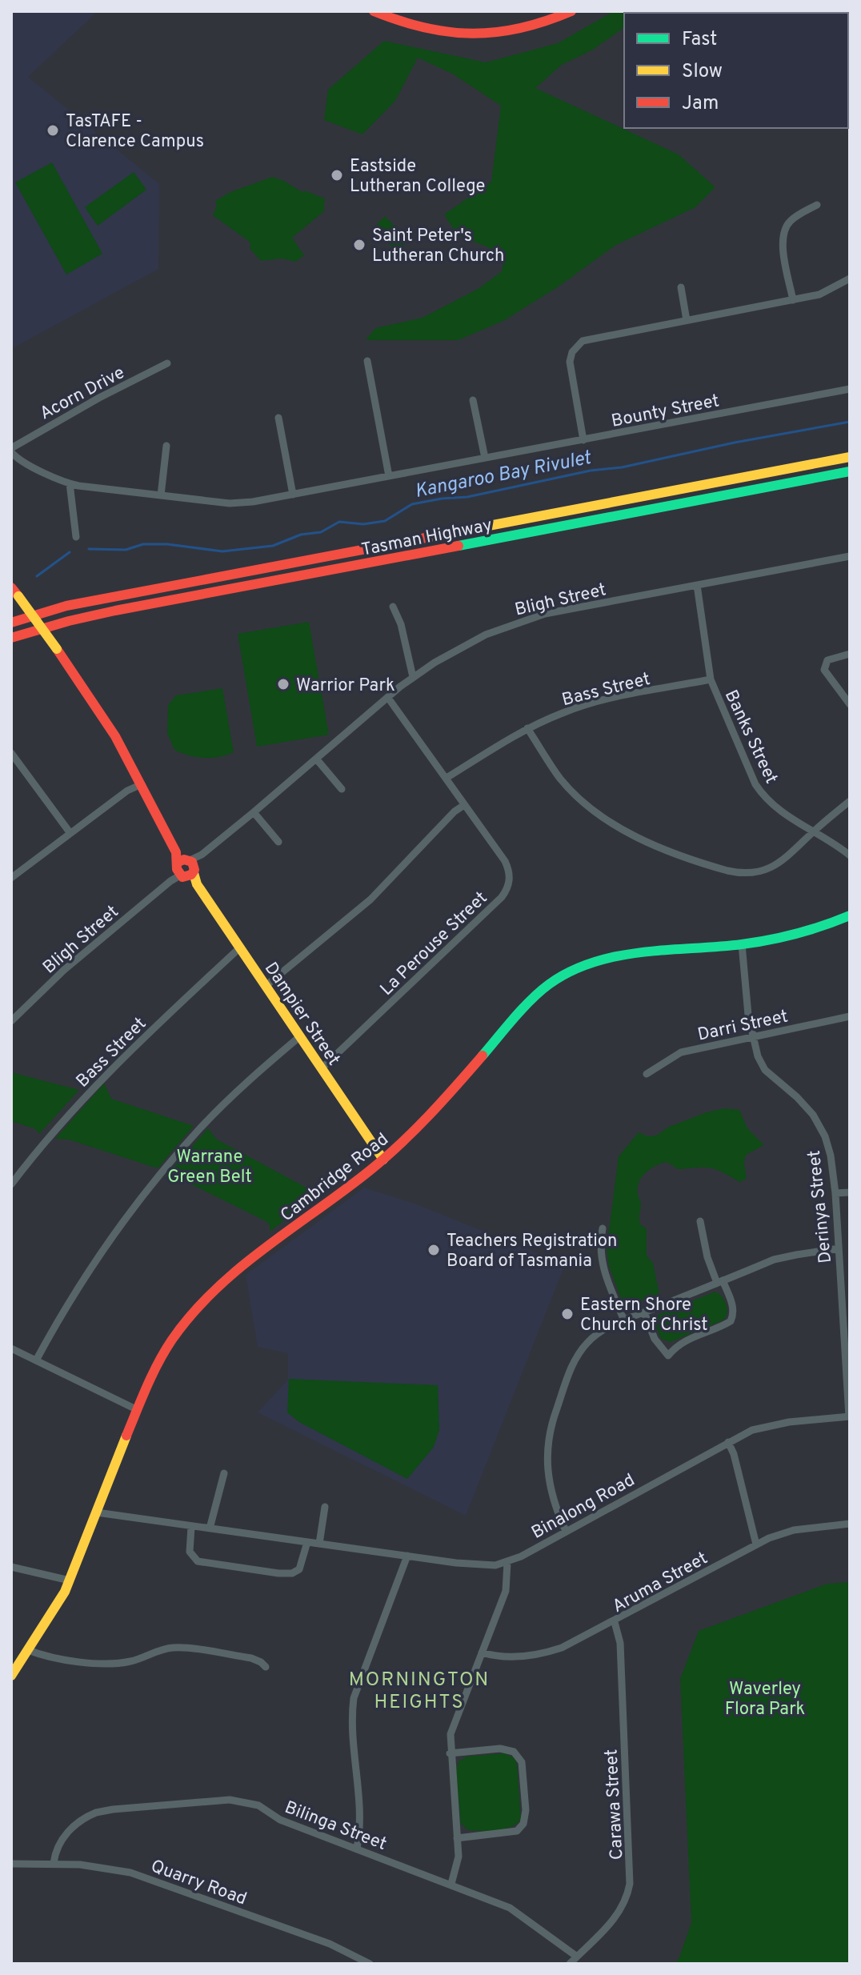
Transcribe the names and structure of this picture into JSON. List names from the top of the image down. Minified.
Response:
{"streets":{"main road":["Tasman Highway","Dampier Street","Cambridge Road"],"street":["Acorn Drive","Bounty Street","Bligh Street","Bass Street","Banks Street","La Perouse Street","Darri Street","Derinya Street","Binalong Road","Aruma Street","Carawa Street","Bilinga Street","Quarry Road"]},"crossings":[["Acorn Drive","Bounty Street"],["Bligh Street","Banks Street"],["Bligh Street","La Perouse Street"],["Bligh Street","Dampier Street"],["Bass Street","Banks Street"],["Bass Street","La Perouse Street"],["Bass Street","Dampier Street"],["La Perouse Street","Dampier Street"],["Dampier Street","Cambridge Road"],["Darri Street","Derinya Street"],["Cambridge Road","Derinya Street"],["Cambridge Road","Binalong Road"],["Derinya Street","Binalong Road"],["Aruma Street","Carawa Street"],["Carawa Street","Bilinga Street"],["Bilinga Street","Quarry Road"]],"districts":["MORNINGTON HEIGHTS"],"water":["Kangaroo Bay Rivulet"],"parks":["Warrane Green Belt","Waverley Flora Park"],"places":["TasTAFE - Clarence Campus","Eastside Lutheran College","Saint Peter's Lutheran Church","Warrior Park","Teachers Registration Board of Tasmania","Eastern Shore Church of Christ"],"legend":["Fast","Slow","Jam"]}
